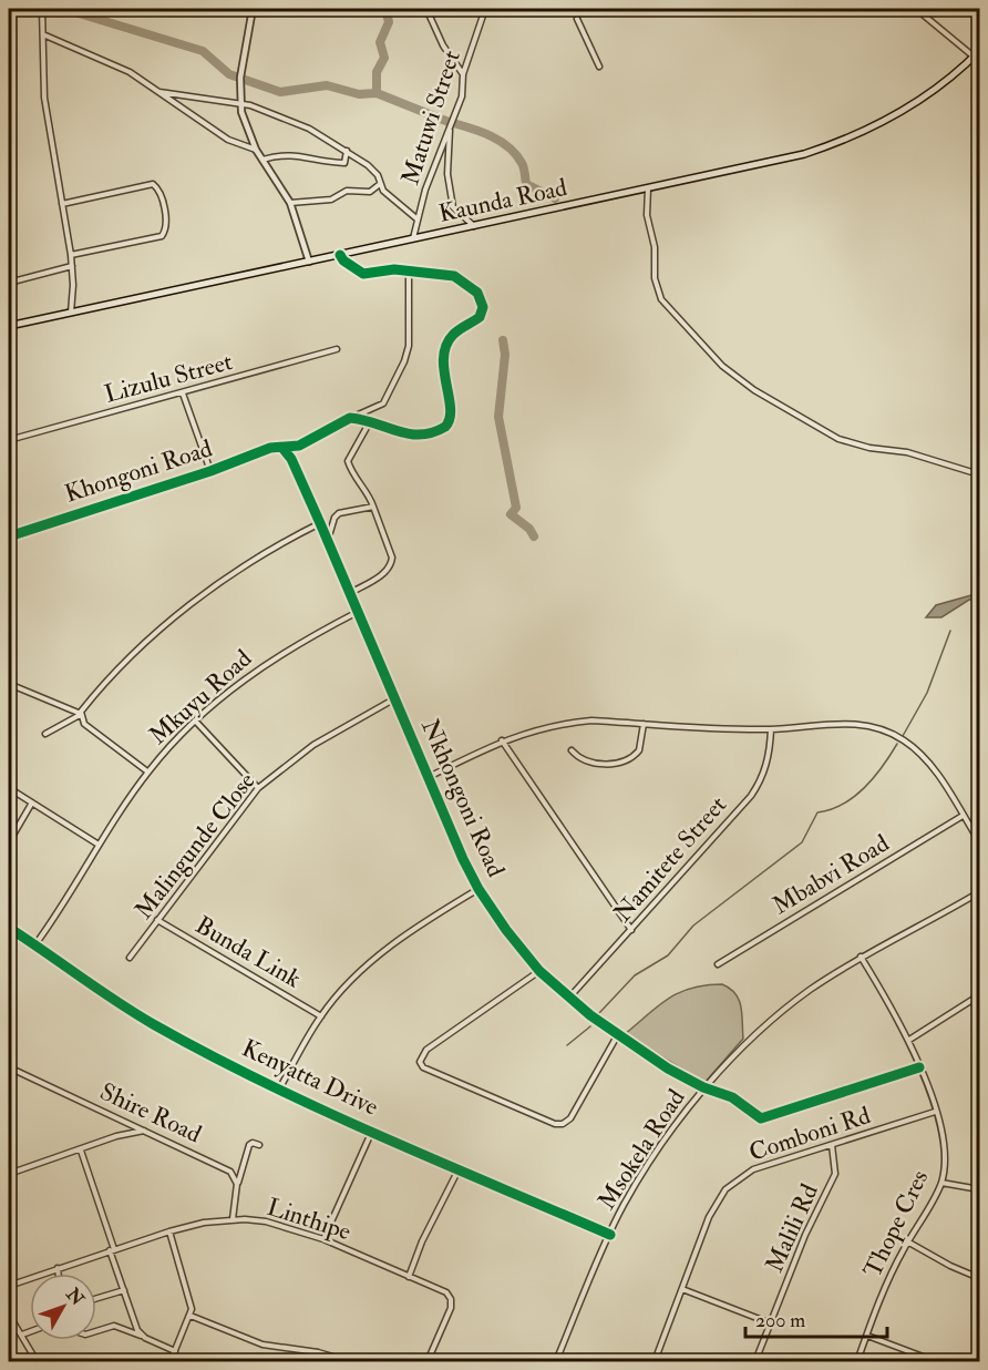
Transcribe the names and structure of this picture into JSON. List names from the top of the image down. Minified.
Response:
{"streets":{"main road":["Kaunda Road"],"street":["Matuwi Street","Lizulu Street","Khongoni Road","Mkuyu Road","Nkhongoni Road","Malingunde Close","Namitete Street","Mbabvi Road","Bunda Link","Kenyatta Drive","Shire Road","Comboni Rd","Msokela Road","Linthipe","Thope Cres","Malili Rd"]},"crossings":[["Matuwi Street","Kaunda Road"],["Khongoni Road","Nkhongoni Road"],["Mkuyu Road","Nkhongoni Road"],["Mkuyu Road","Kenyatta Drive"],["Nkhongoni Road","Malingunde Close"],["Nkhongoni Road","Namitete Street"],["Nkhongoni Road","Msokela Road"],["Nkhongoni Road","Thope Cres"],["Malingunde Close","Bunda Link"],["Kenyatta Drive","Msokela Road"],["Comboni Rd","Thope Cres"],["Comboni Rd","Malili Rd"],["Msokela Road","Thope Cres"]],"scale_bar":"200 m","north":"top right"}
